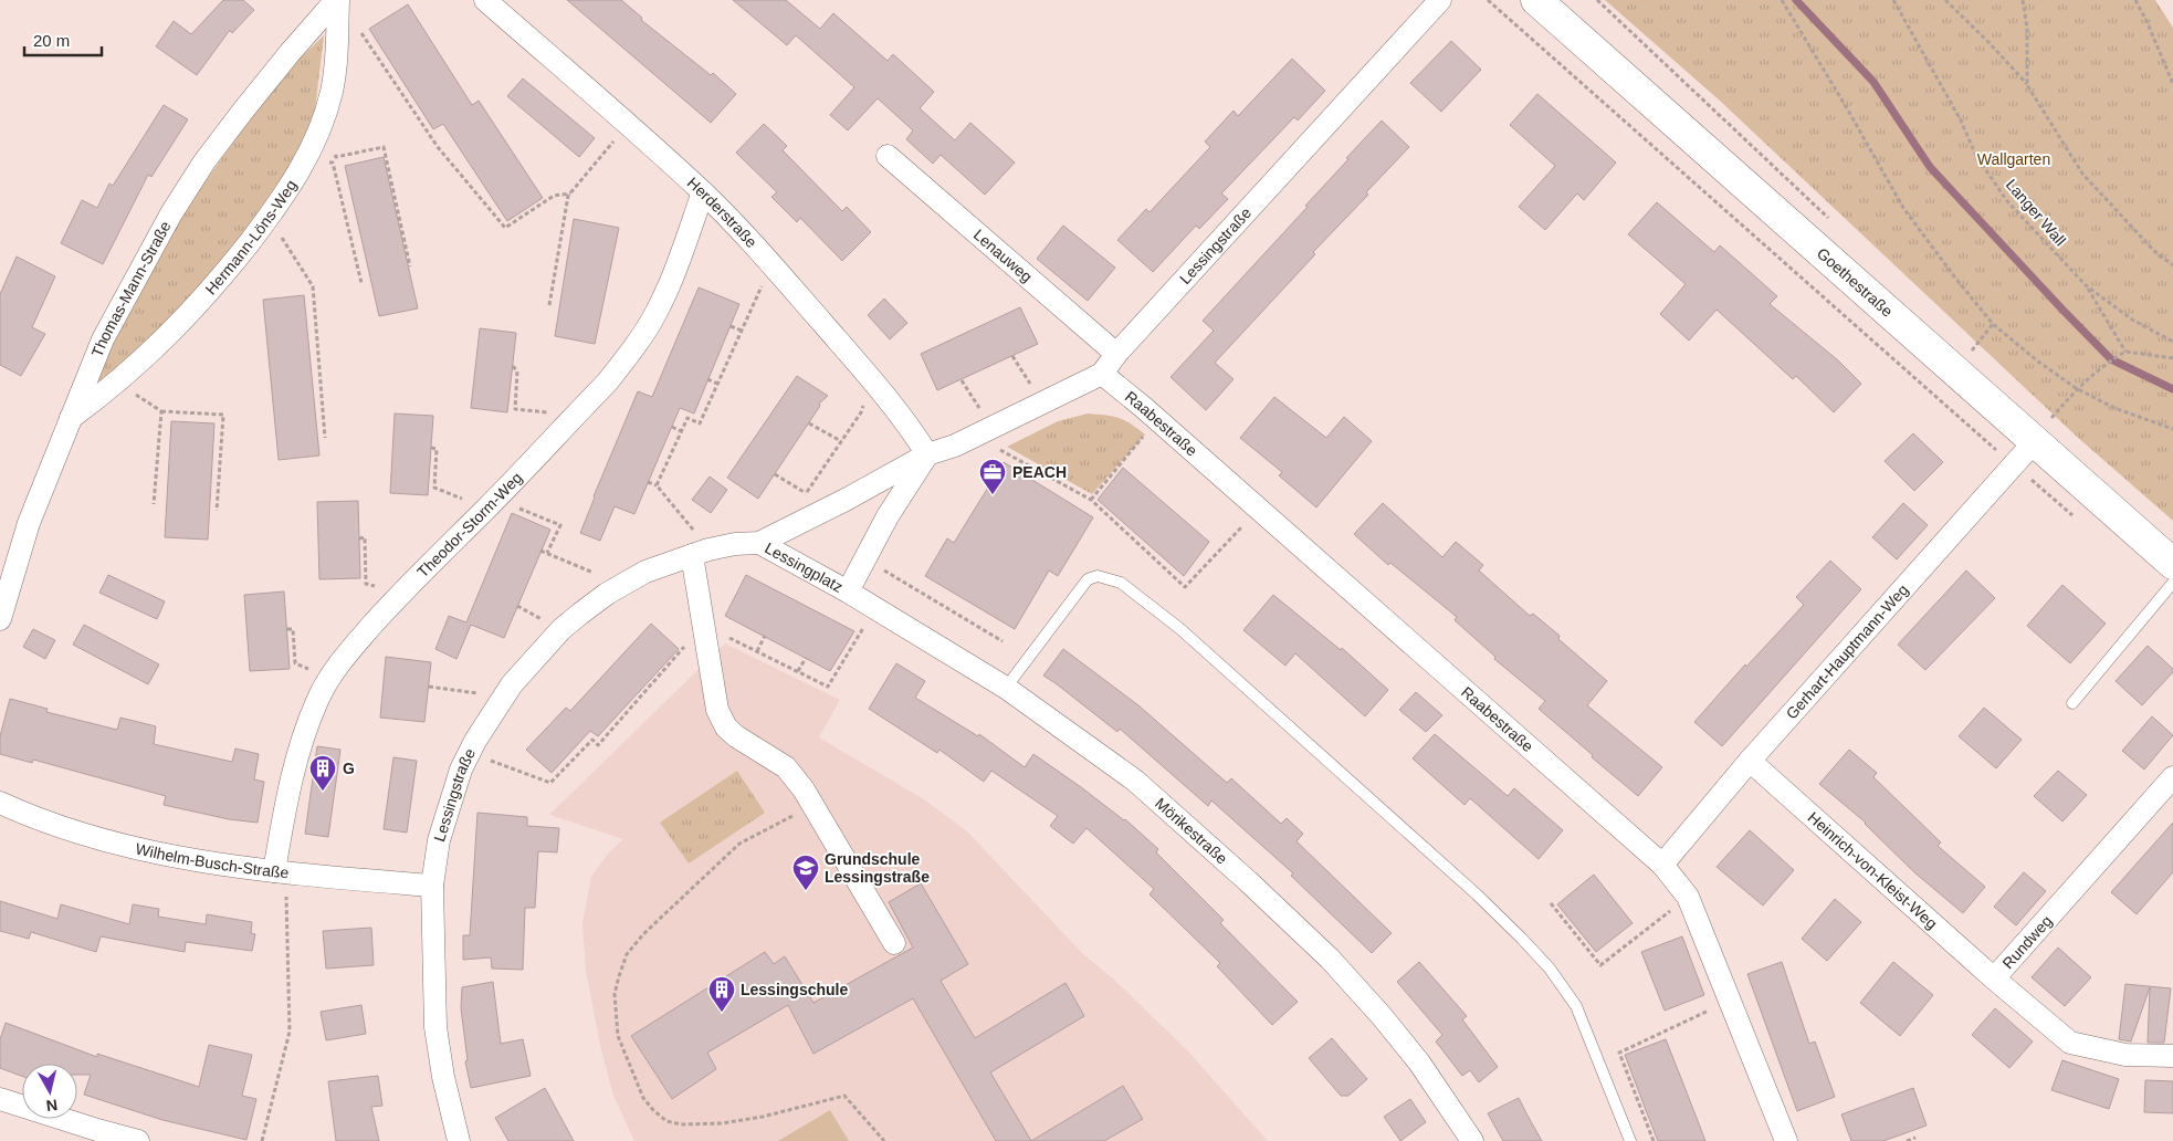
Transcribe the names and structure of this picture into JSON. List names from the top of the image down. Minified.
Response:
{"streets":{"main road":["Goethestraße"],"street":["Herderstraße","Hermann-Löns-Weg","Lessingstraße","Lenauweg","Thomas-Mann-Straße","Raabestraße","Theodor-Storm-Weg","Lessingplatz","Gerhart-Hauptmann-Weg","Mörikestraße","Wilhelm-Busch-Straße","Heinrich-von-Kleist-Weg","Rundweg"],"path":["Langer Wall"]},"crossings":[["Herderstraße","Theodor-Storm-Weg"],["Herderstraße","Lessingplatz"],["Hermann-Löns-Weg","Thomas-Mann-Straße"],["Lessingstraße","Lenauweg"],["Lessingstraße","Raabestraße"],["Lessingstraße","Lessingplatz"],["Lessingstraße","Wilhelm-Busch-Straße"],["Goethestraße","Gerhart-Hauptmann-Weg"],["Raabestraße","Gerhart-Hauptmann-Weg"],["Theodor-Storm-Weg","Wilhelm-Busch-Straße"],["Lessingplatz","Mörikestraße"],["Gerhart-Hauptmann-Weg","Heinrich-von-Kleist-Weg"],["Heinrich-von-Kleist-Weg","Rundweg"]],"parks":["Wallgarten"],"places":{"office":["PEACH"],"building":["G","Lessingschule"],"school or university":["Grundschule Lessingstraße"]},"scale_bar":"20 m","north":"bottom"}
